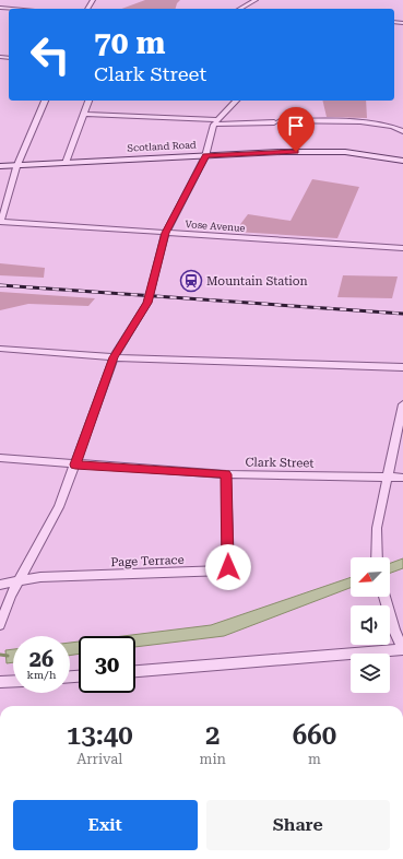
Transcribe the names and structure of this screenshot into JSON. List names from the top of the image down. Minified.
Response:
{"streets":{"main road":["Scotland Road"],"street":["Vose Avenue","Clark Street","Page Terrace"]},"crossings":[["Clark Street","Page Terrace"]],"places":{"station":["Mountain Station"]},"north":"bottom left","page":{"turn":["70 m","Clark Street"],"speed":"26 km/h","limit":"30","eta":["13:40","Arrival","2","min","660","m"],"buttons":["Exit","Share"]}}
